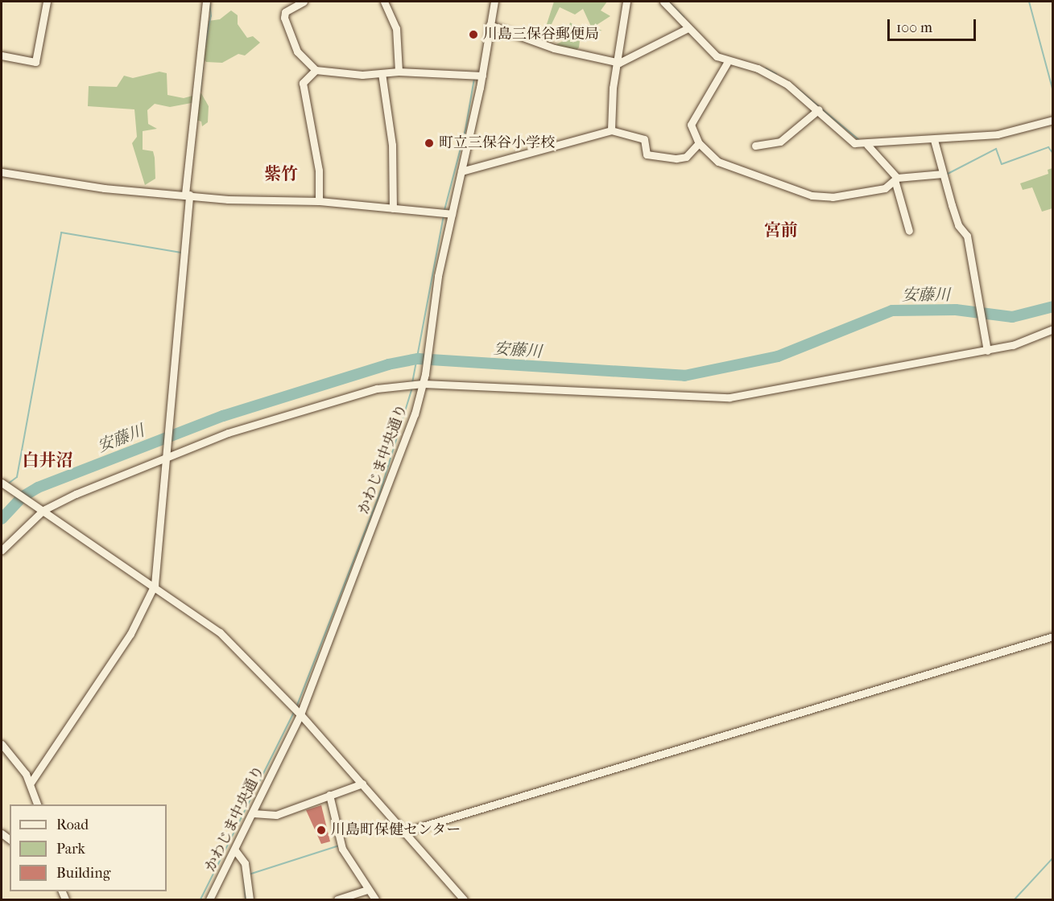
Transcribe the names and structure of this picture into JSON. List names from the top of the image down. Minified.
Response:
{"streets":{"street":["かわじま中央通り"]},"districts":["紫竹","宮前","白井沼"],"water":["安藤川"],"places":["川島三保谷郵便局","町立三保谷小学校","川島町保健センター"],"legend":["Road","Park","Building"],"scale_bar":"100 m"}
